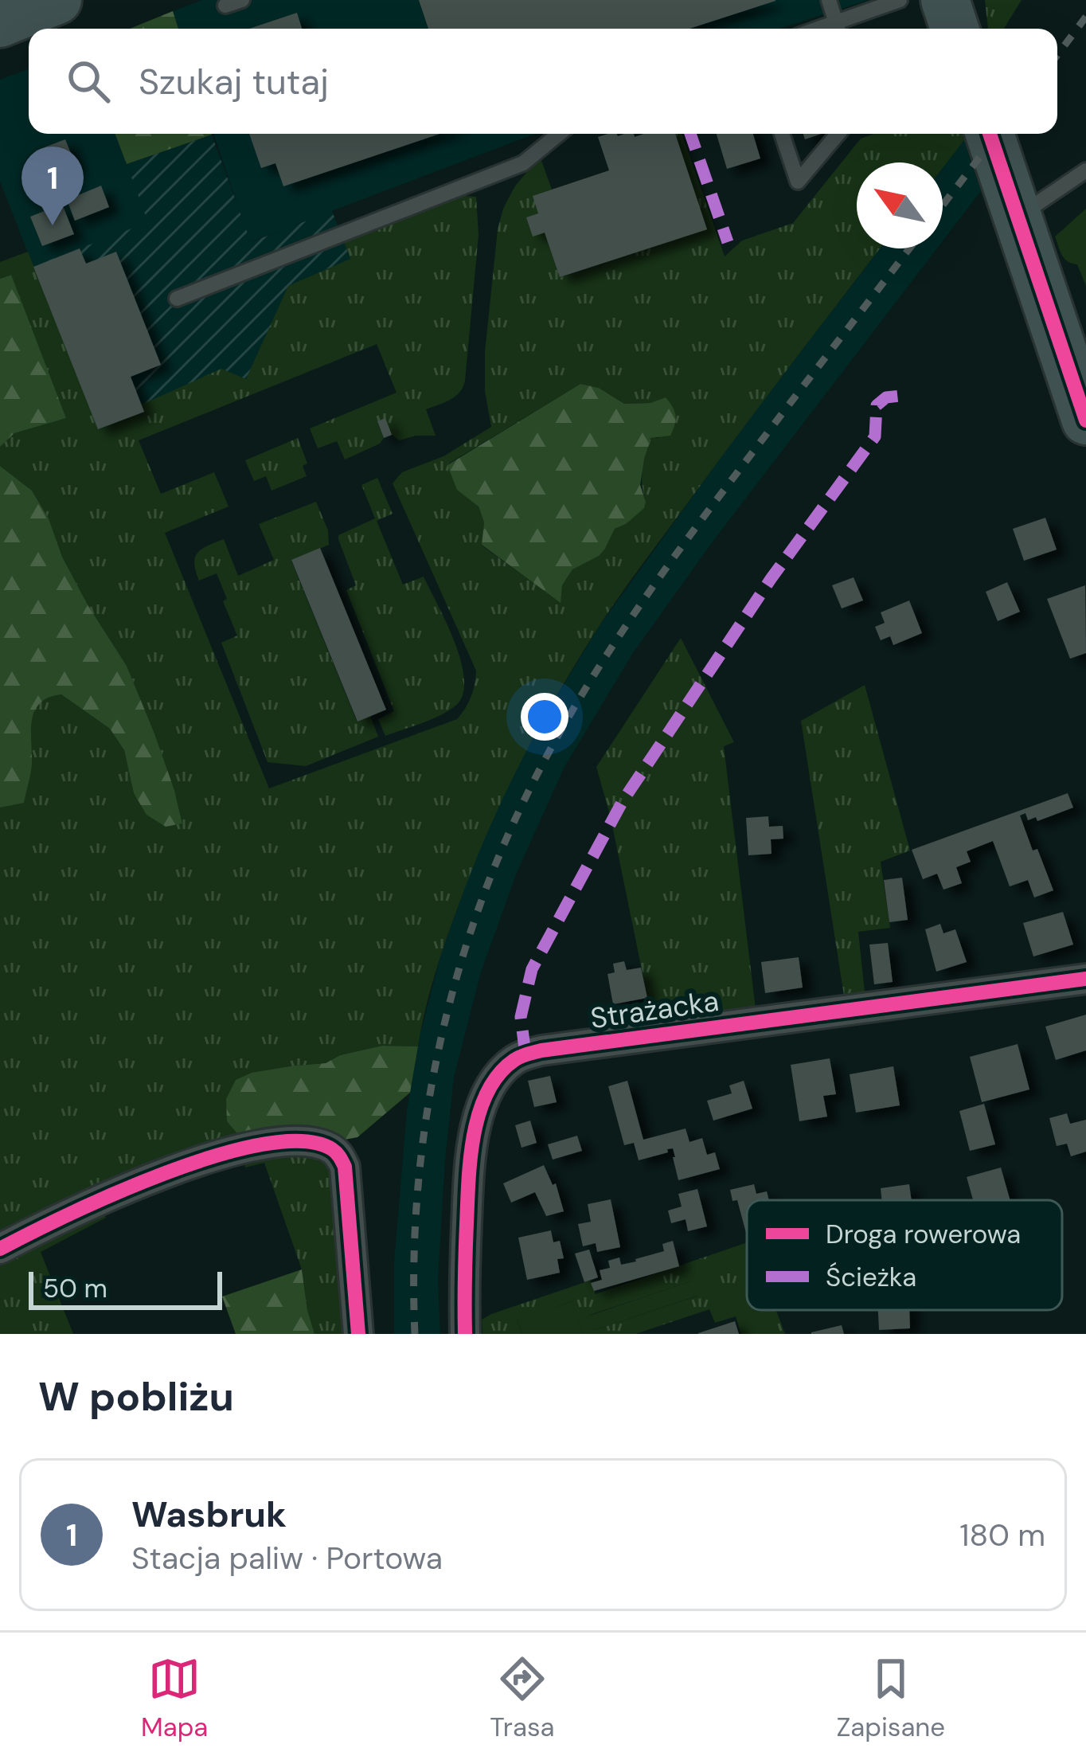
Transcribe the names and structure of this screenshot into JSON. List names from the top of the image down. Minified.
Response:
{"streets":{"street":["Strażacka"]},"legend":["Droga rowerowa","Ścieżka"],"scale_bar":"50 m","north":"top left","page":{"search":"Szukaj tutaj","pins":"1","scale":"50 m","heading":"W pobliżu","list":[{"mark":"1","name":"Wasbruk","note":"Stacja paliw · Portowa","value":"180 m"}],"nav":["Mapa","Trasa","Zapisane"]}}
